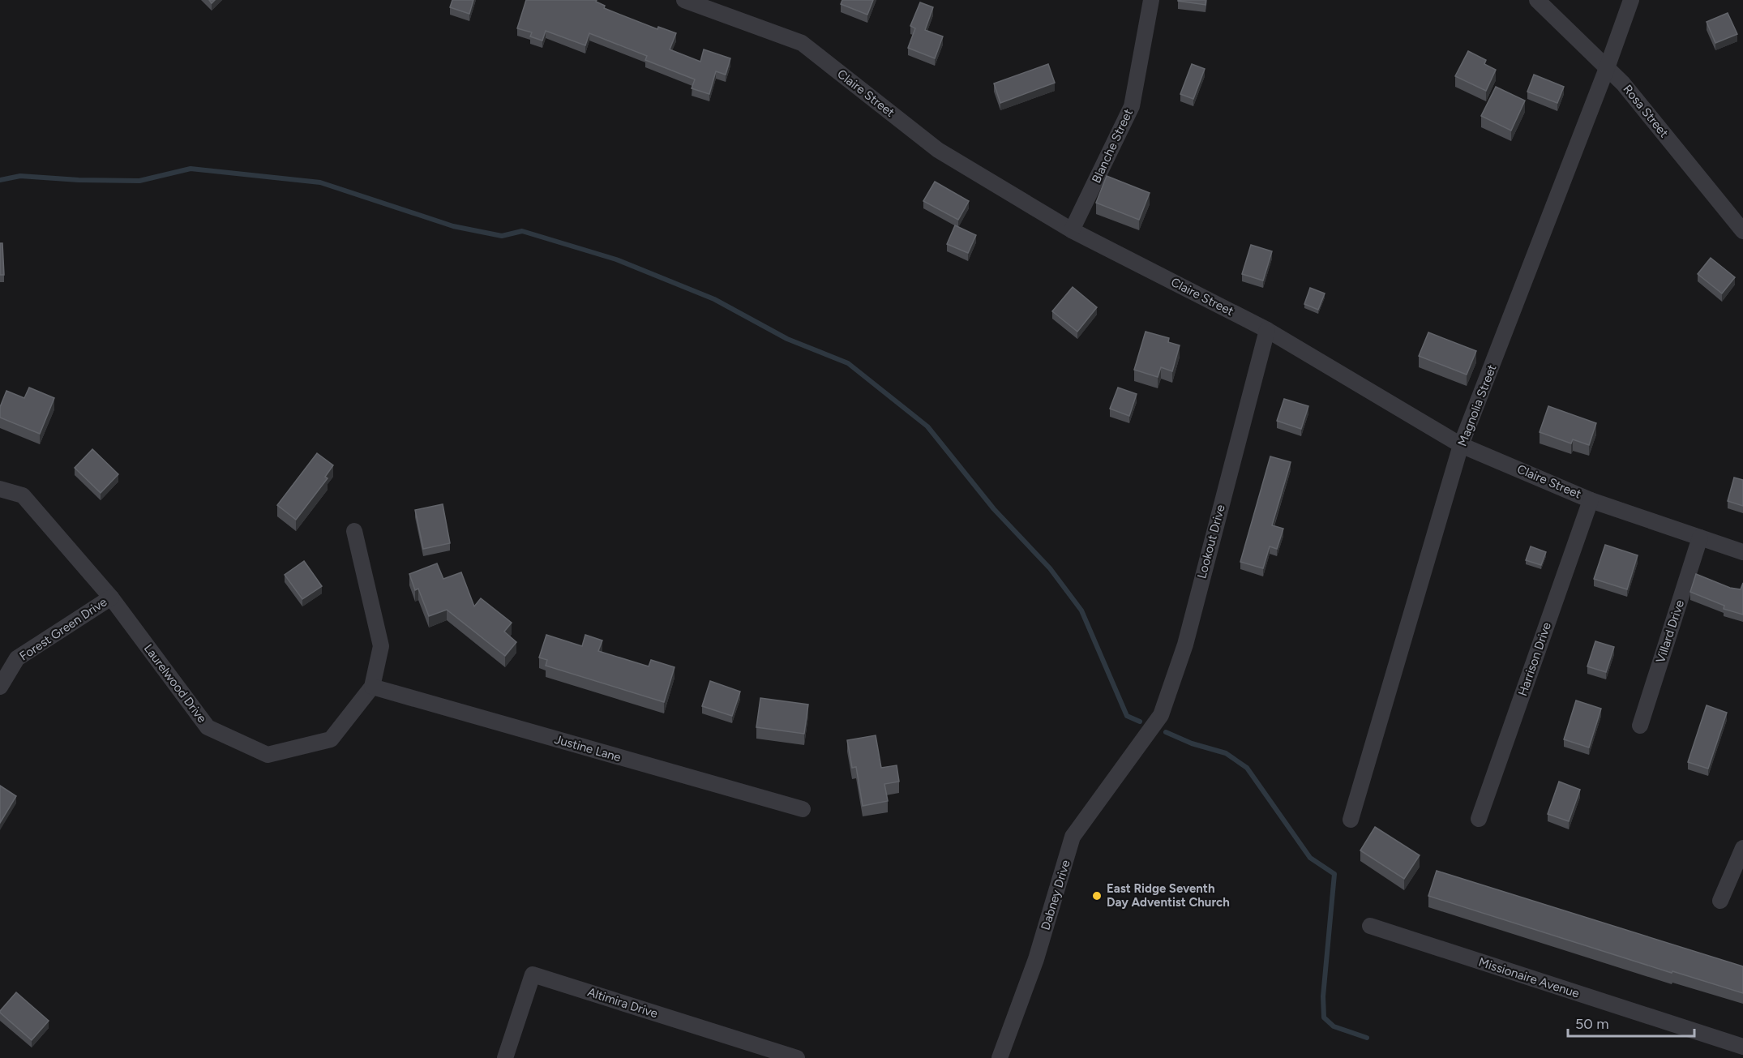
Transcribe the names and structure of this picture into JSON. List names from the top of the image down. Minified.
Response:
{"streets":{"street":["Claire Street","Rosa Street","Blanche Street","Magnolia Street","Lookout Drive","Forest Green Drive","Villard Drive","Harrison Drive","Laurelwood Drive","Justine Lane","Dabney Drive","Missionaire Avenue","Altimira Drive"]},"crossings":[["Claire Street","Blanche Street"],["Claire Street","Magnolia Street"],["Claire Street","Lookout Drive"],["Claire Street","Villard Drive"],["Claire Street","Harrison Drive"],["Rosa Street","Magnolia Street"],["Lookout Drive","Dabney Drive"],["Forest Green Drive","Laurelwood Drive"],["Laurelwood Drive","Justine Lane"]],"places":["East Ridge Seventh Day Adventist Church"],"scale_bar":"50 m"}
